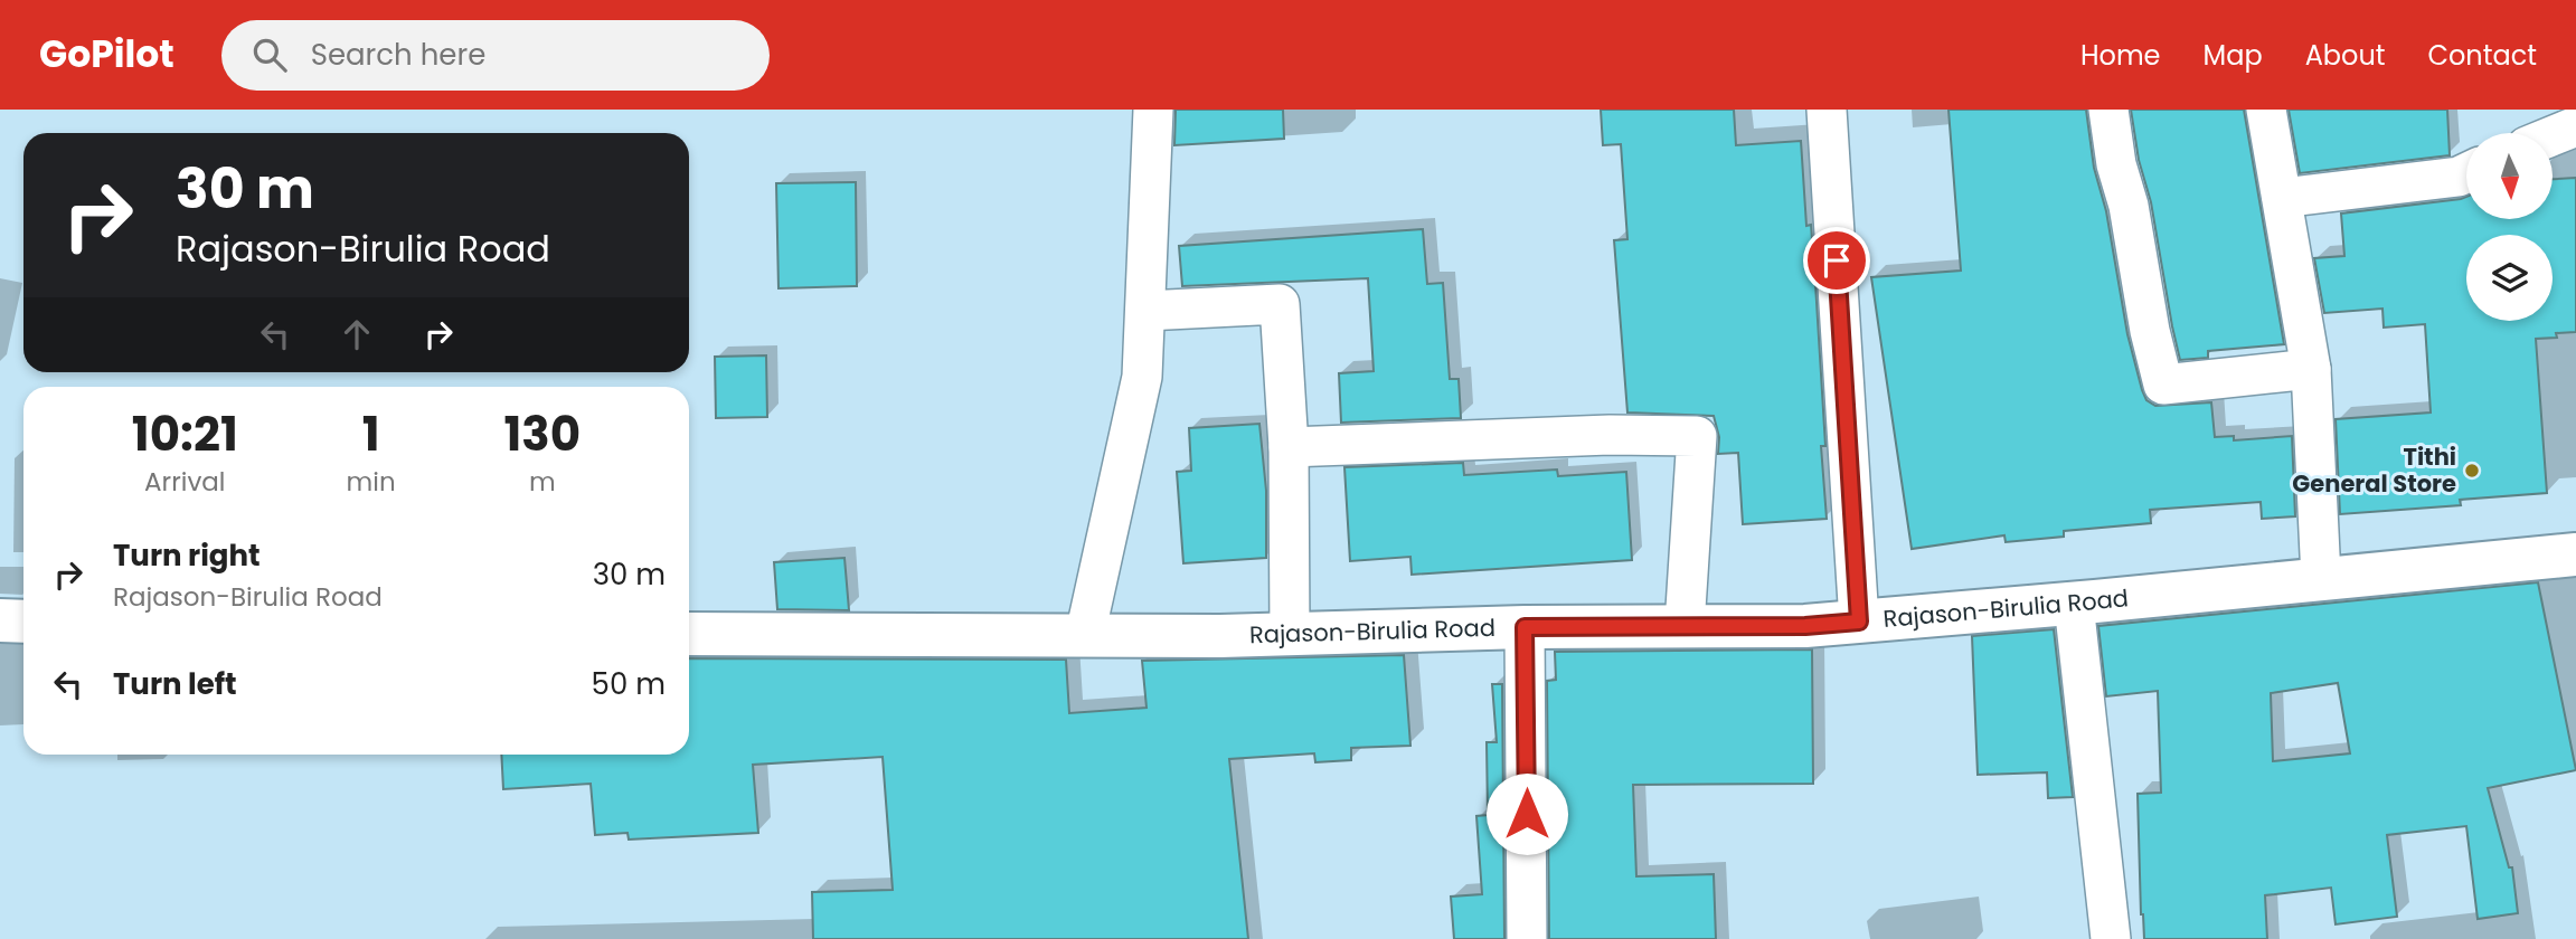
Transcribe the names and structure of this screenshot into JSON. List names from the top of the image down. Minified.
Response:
{"streets":{"street":["Rajason-Birulia Road"]},"places":["Tithi General Store"],"north":"bottom","page":{"header":"GoPilot","search":"Search here","nav":["Home","Map","About","Contact"],"turn":["30 m","Rajason-Birulia Road"],"eta":["10:21","Arrival","1","min","130","m"],"list":[{"name":"Turn right","note":"Rajason-Birulia Road","value":"30 m"},{"name":"Turn left","value":"50 m"}]}}
